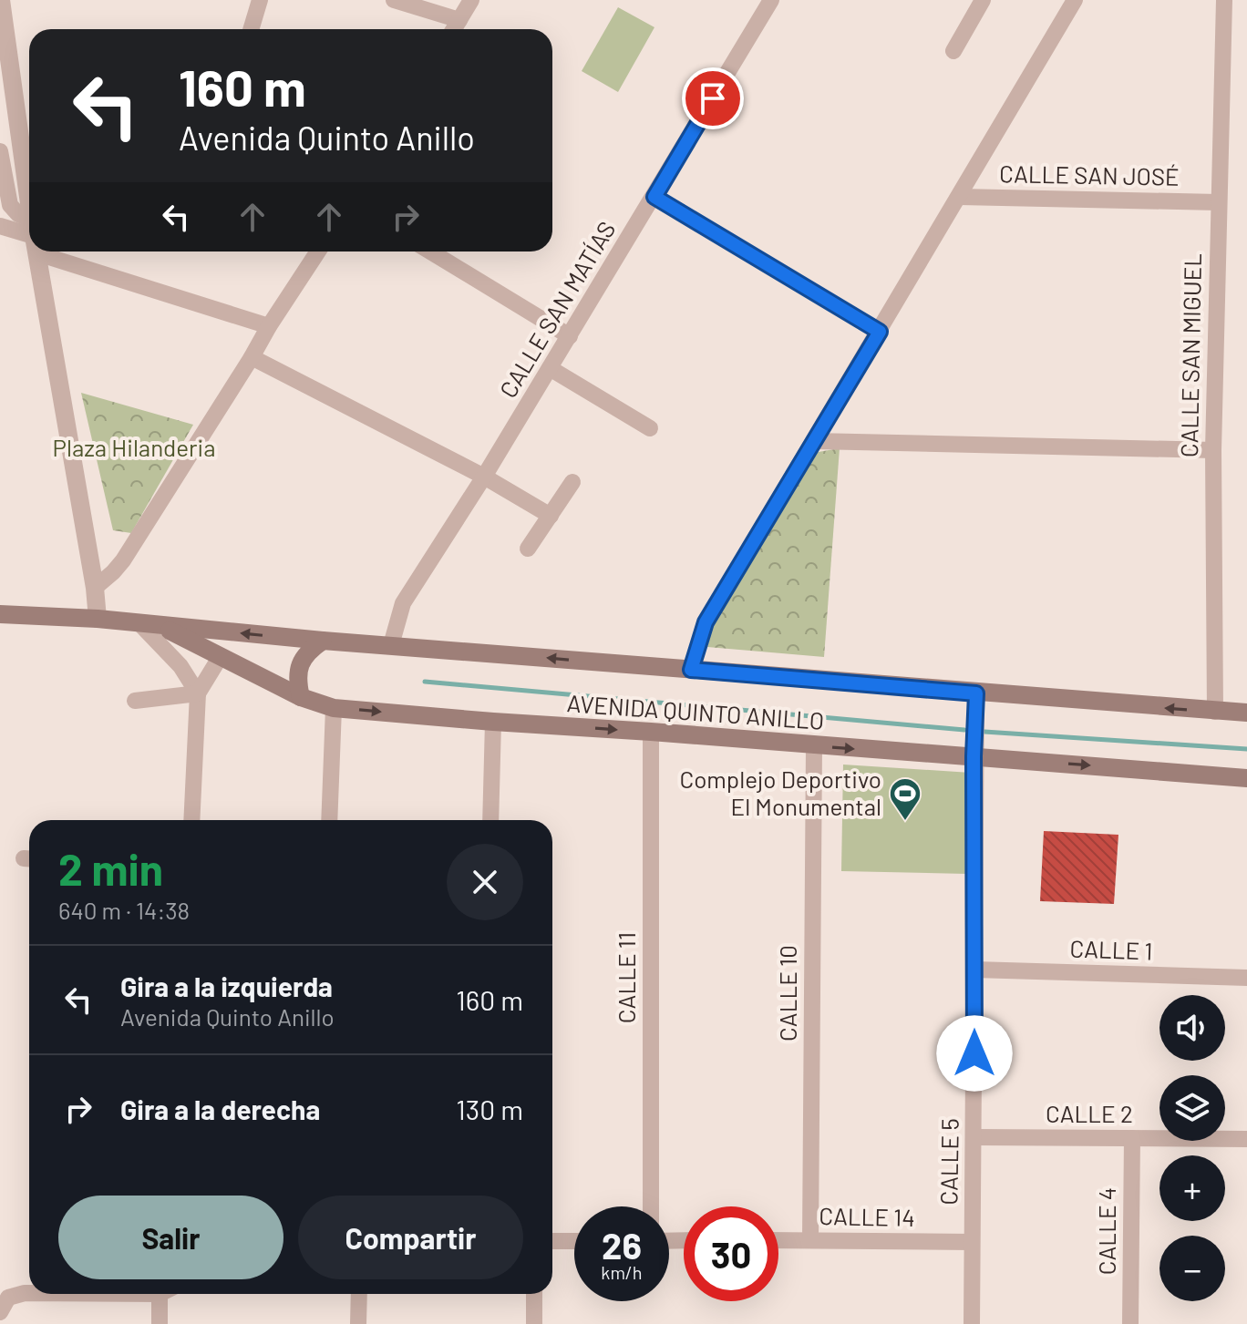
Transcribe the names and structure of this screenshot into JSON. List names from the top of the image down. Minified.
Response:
{"streets":{"main road":["AVENIDA QUINTO ANILLO"],"street":["CALLE SAN JOSÉ","CALLE SAN MATÍAS","CALLE SAN MIGUEL","CALLE 1","CALLE 11","CALLE 10","CALLE 2","CALLE 5","CALLE 14","CALLE 4"]},"crossings":[["CALLE SAN JOSÉ","CALLE SAN MIGUEL"],["CALLE SAN MATÍAS","AVENIDA QUINTO ANILLO"],["CALLE SAN MIGUEL","AVENIDA QUINTO ANILLO"],["AVENIDA QUINTO ANILLO","CALLE 11"],["AVENIDA QUINTO ANILLO","CALLE 10"],["AVENIDA QUINTO ANILLO","CALLE 5"],["CALLE 1","CALLE 5"],["CALLE 10","CALLE 14"],["CALLE 2","CALLE 5"],["CALLE 2","CALLE 4"],["CALLE 5","CALLE 14"]],"parks":["Plaza Hilanderia"],"places":{"sports":["Complejo Deportivo El Monumental"]},"page":{"turn":["160 m","Avenida Quinto Anillo"],"heading":["2 min","640 m · 14:38"],"list":[{"name":"Gira a la izquierda","note":"Avenida Quinto Anillo","value":"160 m"},{"name":"Gira a la derecha","value":"130 m"}],"map_buttons":["+","−"],"buttons":["Salir","Compartir"],"speed":"26 km/h","limit":"30"}}
